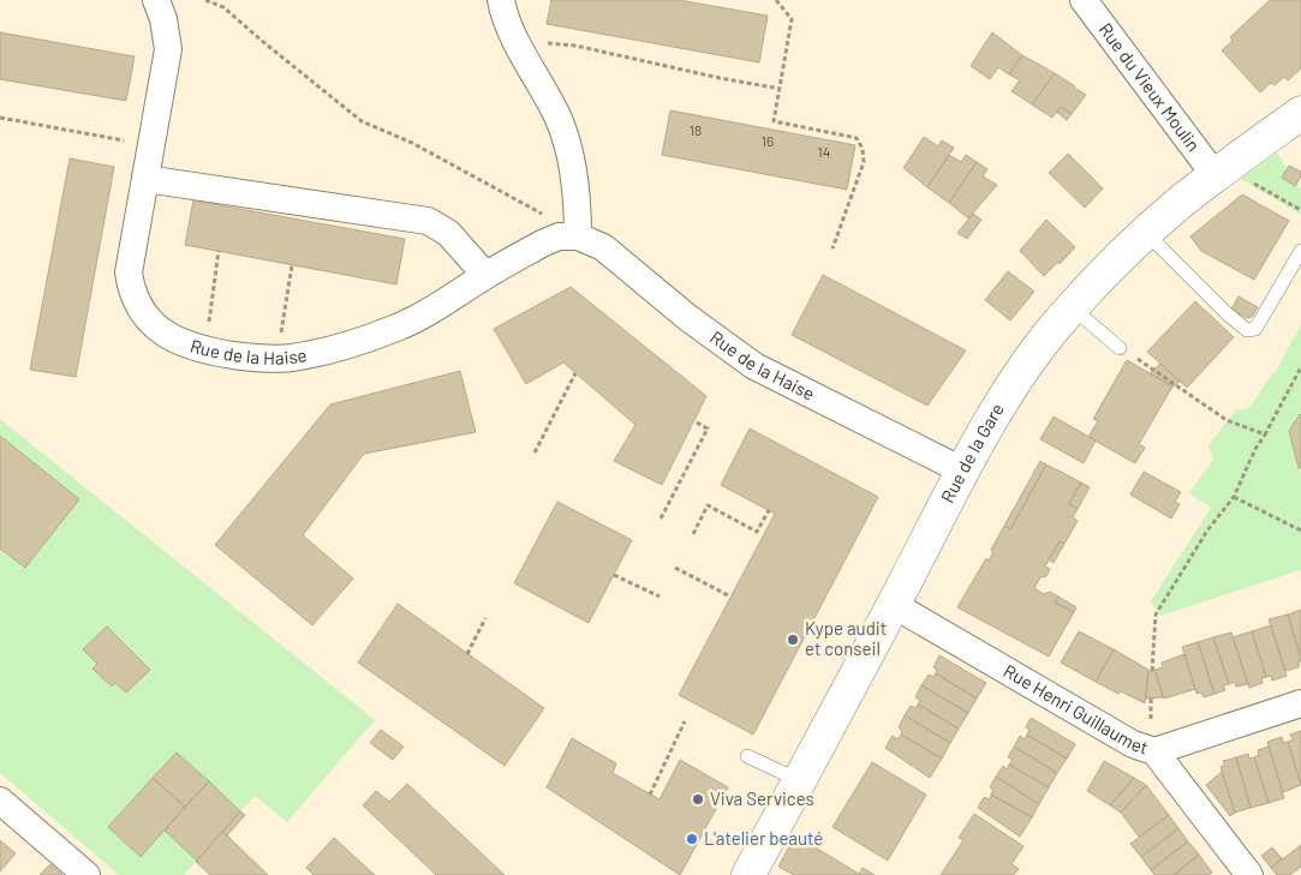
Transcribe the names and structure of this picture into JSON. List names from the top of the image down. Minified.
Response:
{"streets":{"street":["Rue du Vieux Moulin","Rue de la Haise","Rue de la Gare","Rue Henri Guillaumet"]},"crossings":[["Rue du Vieux Moulin","Rue de la Gare"],["Rue de la Haise","Rue de la Gare"],["Rue de la Gare","Rue Henri Guillaumet"]],"places":["Kype audit et conseil","Viva Services","L'atelier beauté"],"house_numbers":["18","16","14"]}
